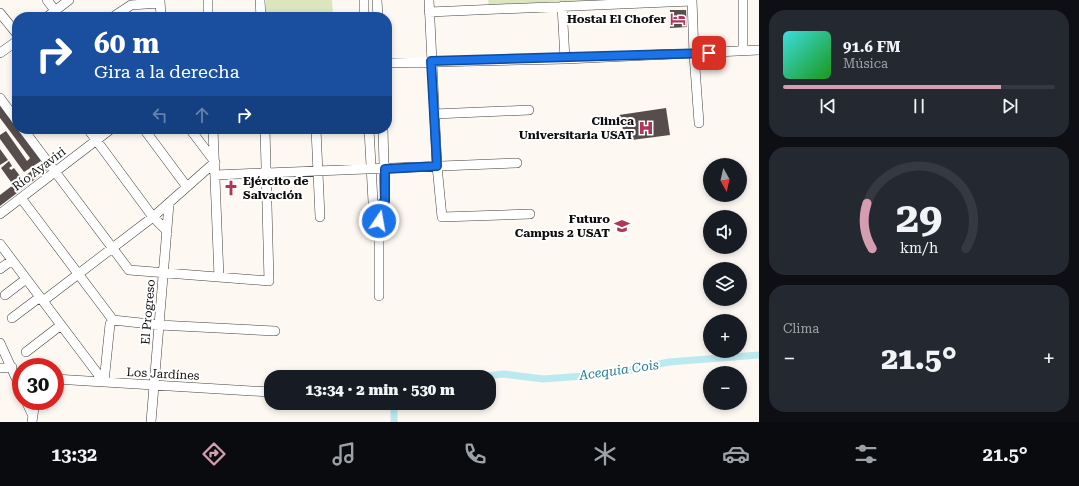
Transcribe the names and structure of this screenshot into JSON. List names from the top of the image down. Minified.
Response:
{"streets":{"street":["Río Ayaviri","El Progreso","Los Jardínes"]},"crossings":[["El Progreso","Los Jardínes"]],"water":["Acequia Cois"],"places":{"hotel":["Hostal El Chofer"],"hospital":["Clinica Universitaria USAT"],"church":["Ejército de Salvación"],"school or university":["Futuro Campus 2 USAT"]},"north":"bottom","page":{"turn":["60 m","Gira a la derecha"],"song":["91.6 FM","Música"],"map_buttons":["+","−"],"tile":"Clima","heat":["−","21.5°","+"],"limit":"30","trip":"13:34 · 2 min · 530 m","tabs":["13:32","21.5°"],"gauge":["29","km/h"]}}
